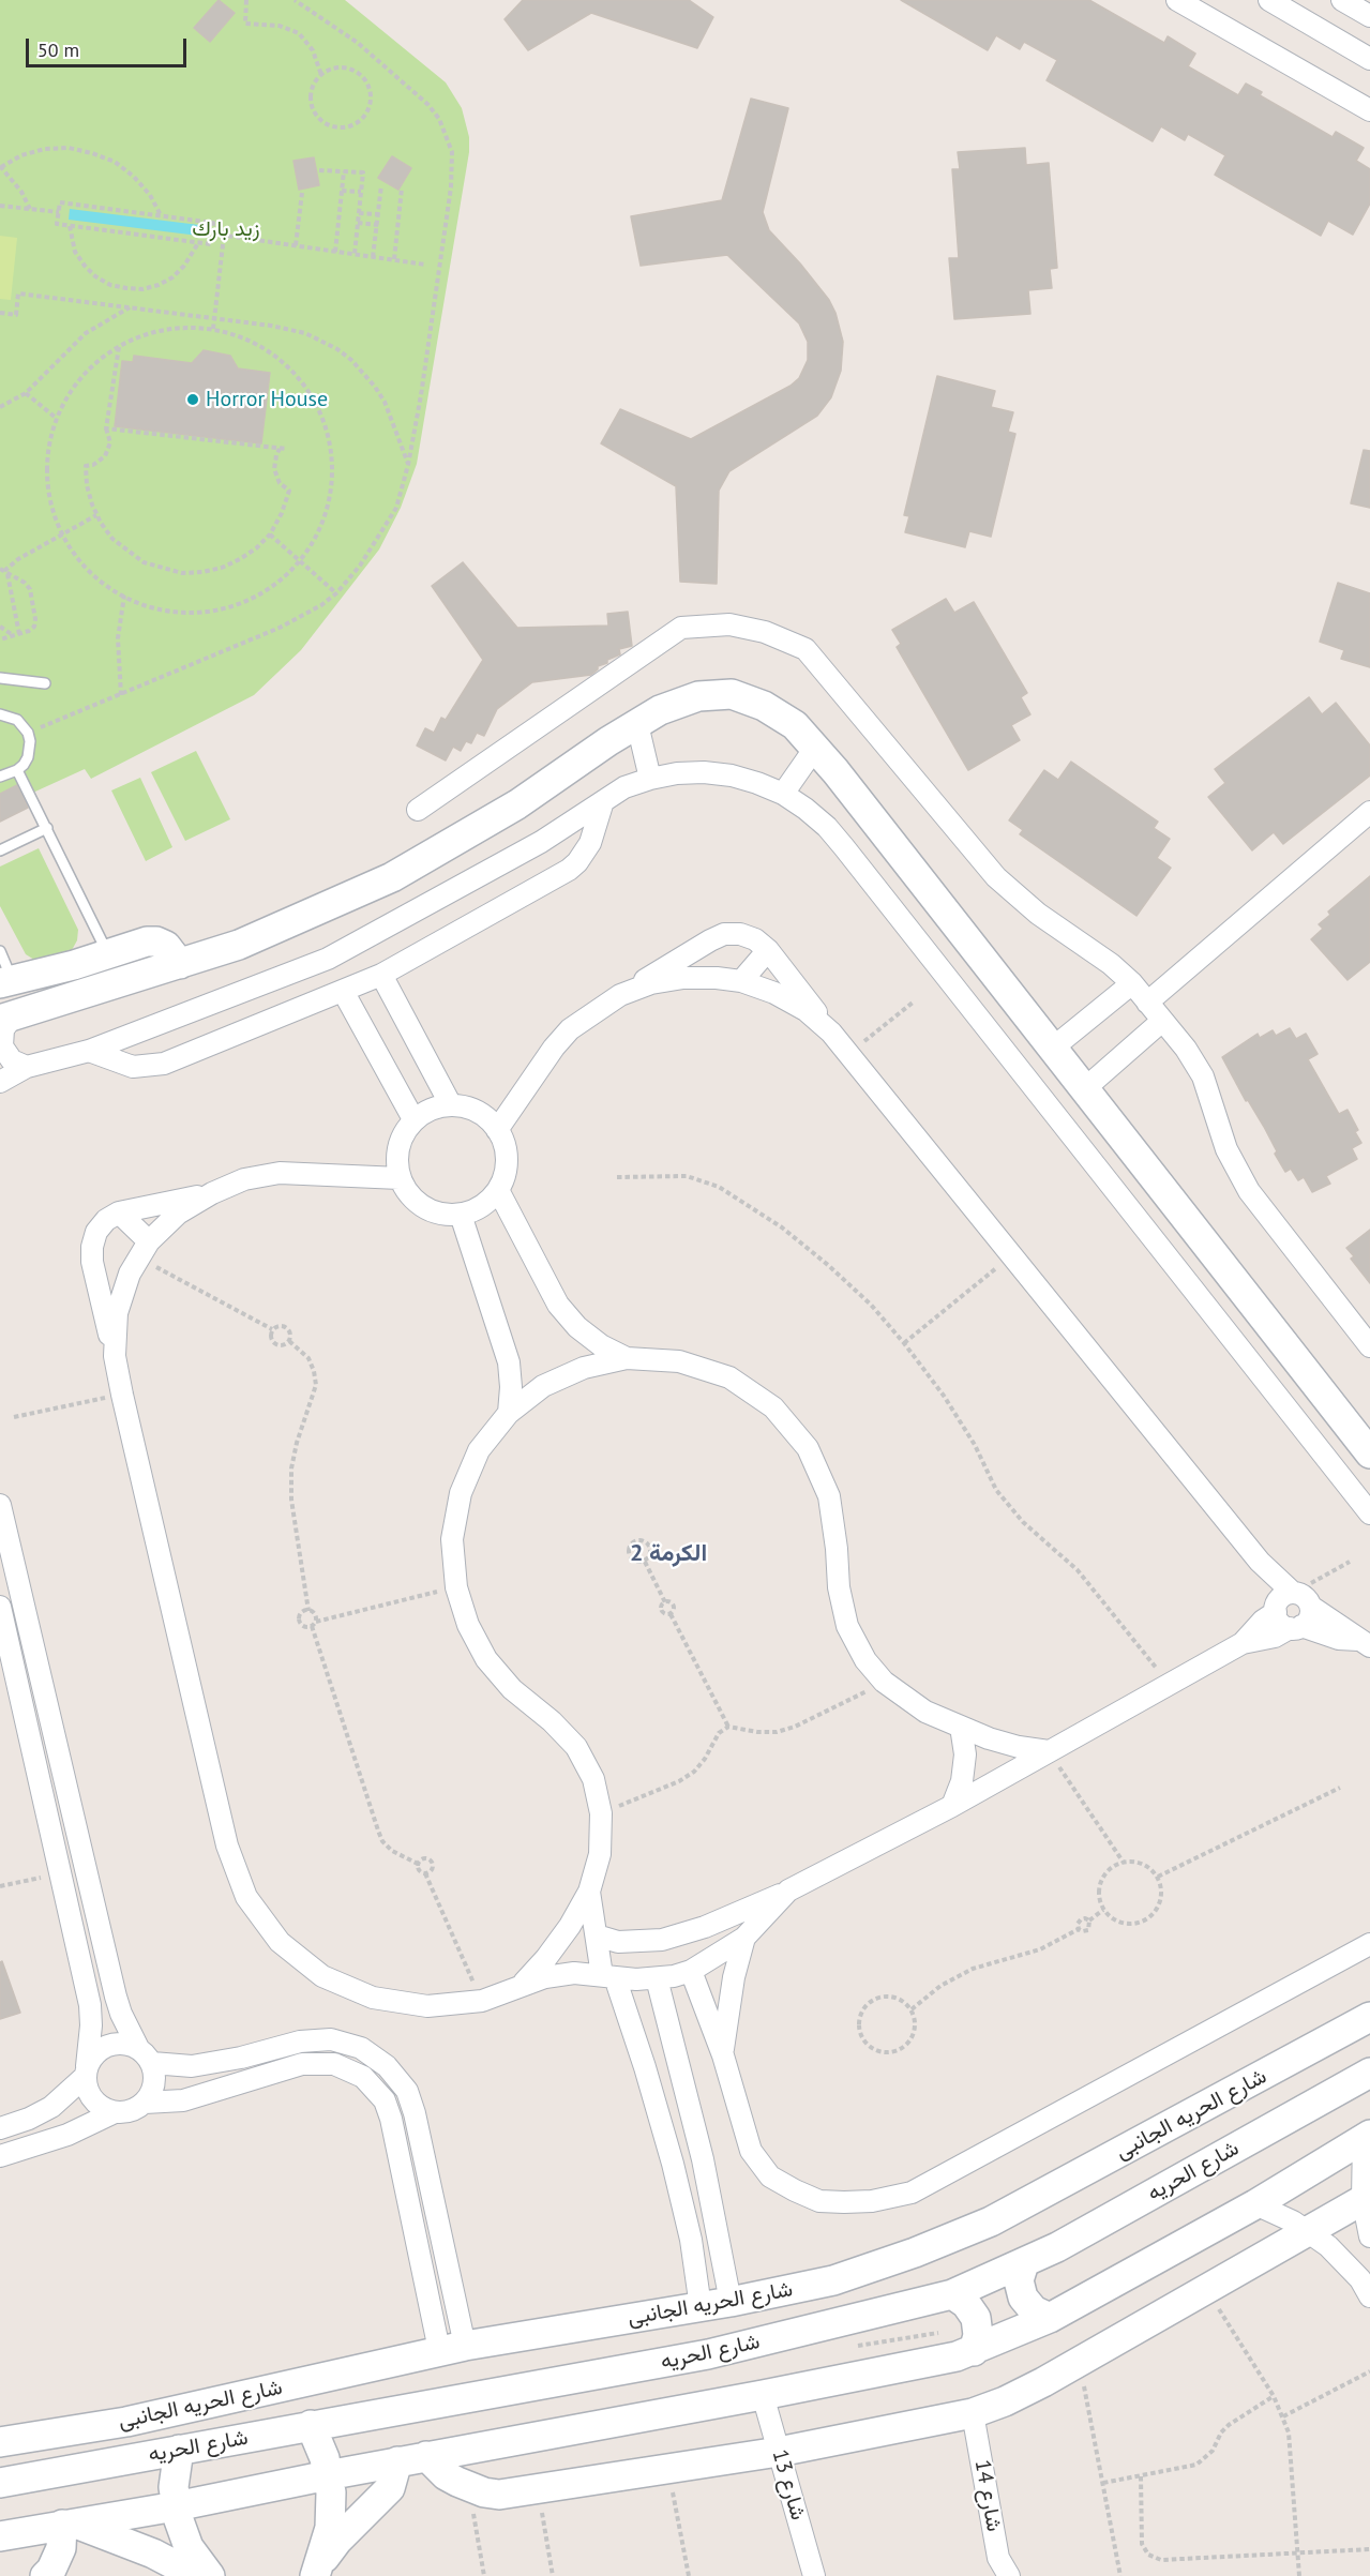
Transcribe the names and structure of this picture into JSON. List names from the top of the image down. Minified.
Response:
{"streets":{"street":["شارع الحريه الجانبى","شارع الحريه","شارع 13","شارع 14"]},"districts":["الكرمة 2"],"parks":["زيد بارك"],"places":["Horror House"],"scale_bar":"50 m"}
